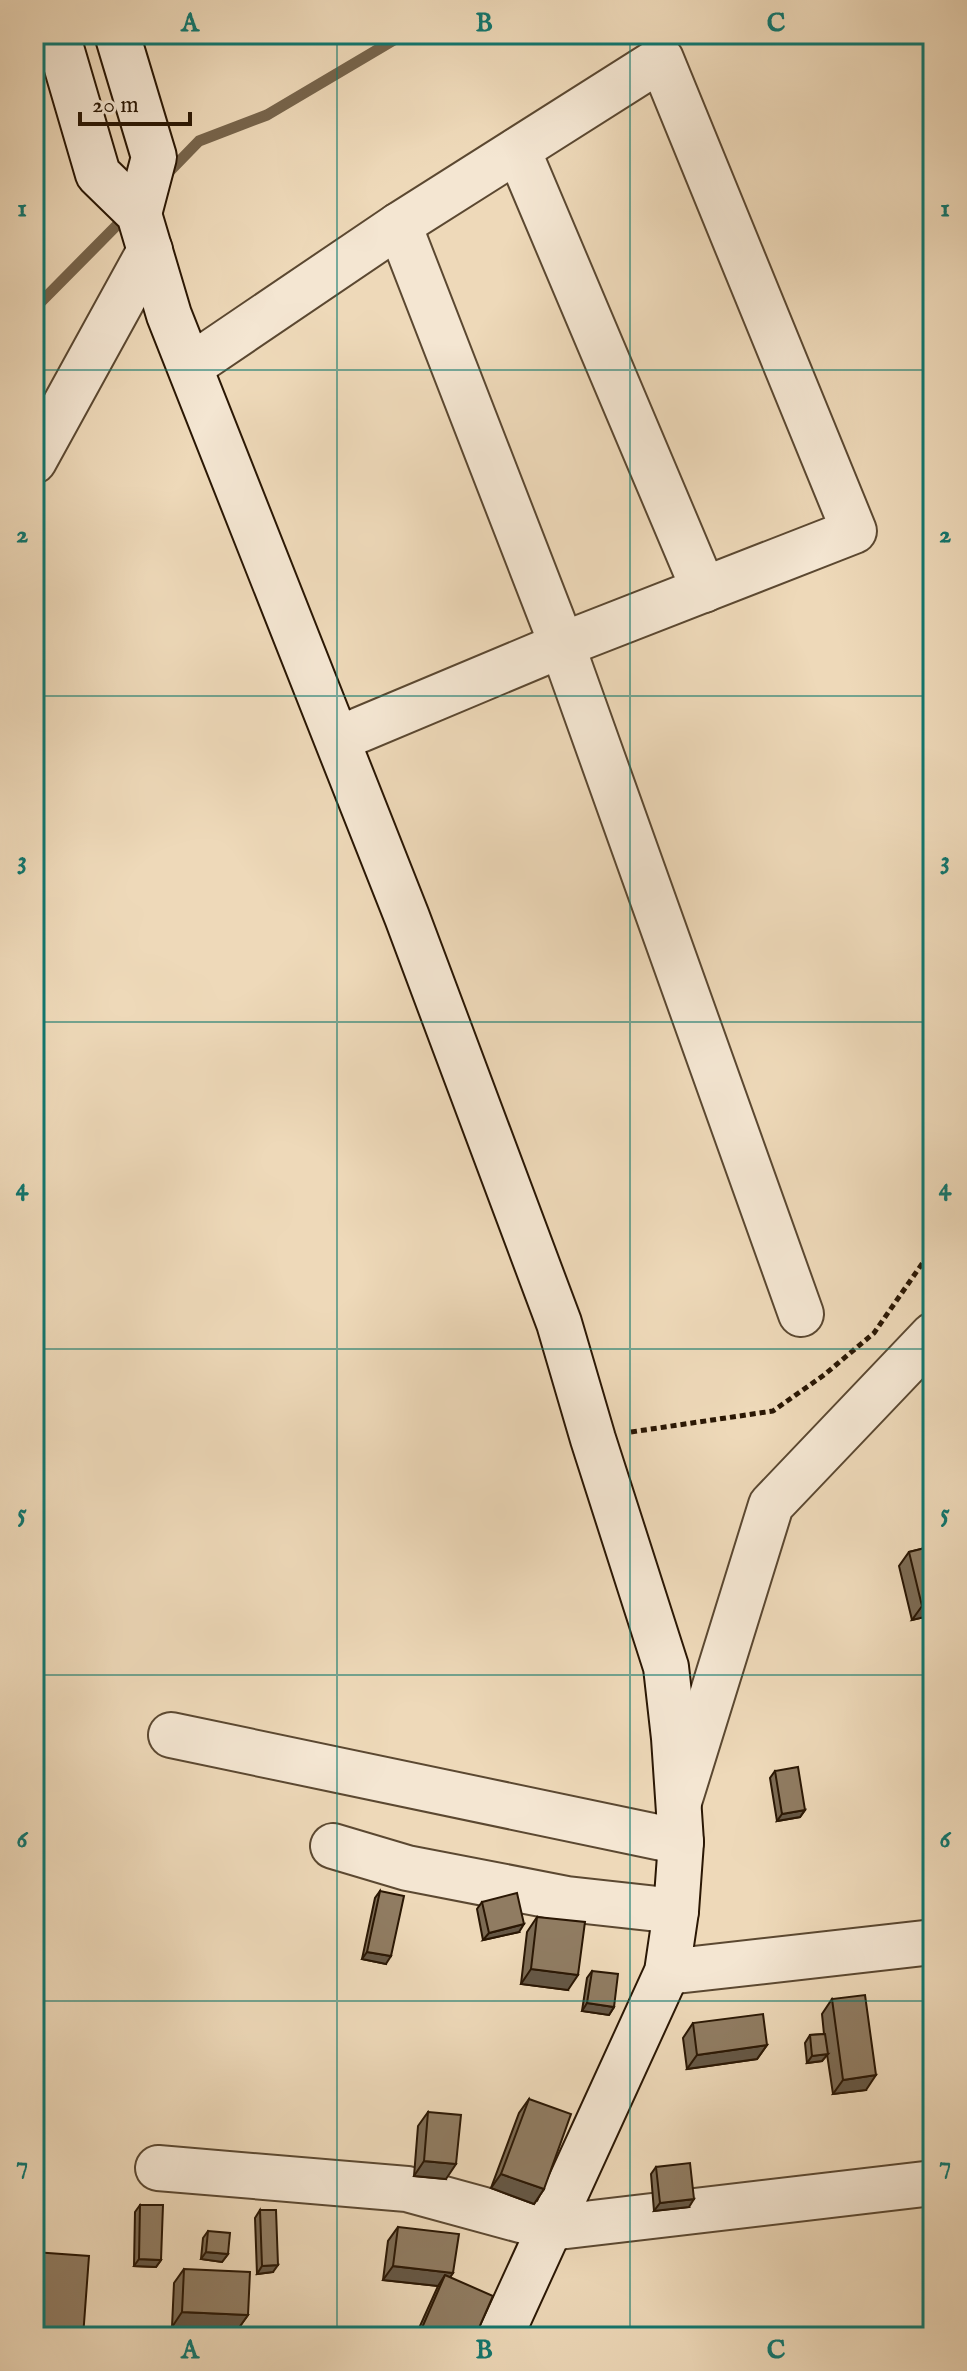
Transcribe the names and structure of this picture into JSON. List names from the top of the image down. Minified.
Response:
{"scale_bar":"20 m","grid":{"columns":["A","B","C"],"rows":["1","2","3","4","5","6","7"]}}
